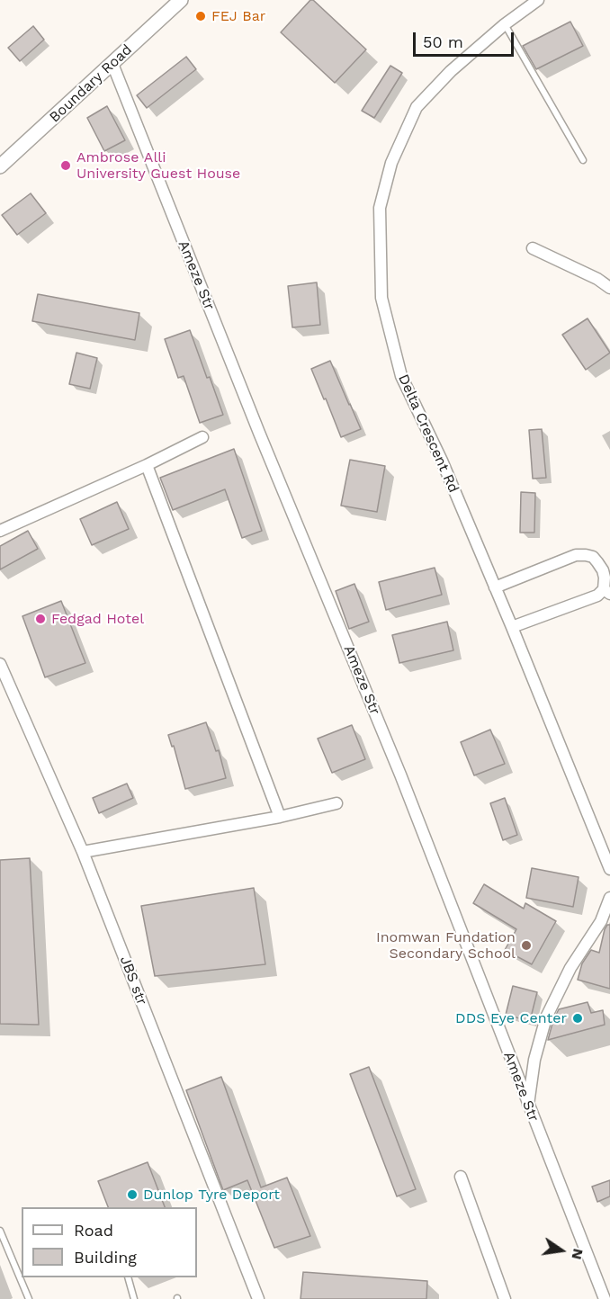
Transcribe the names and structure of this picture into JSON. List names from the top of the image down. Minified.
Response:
{"streets":{"street":["Boundary Road","Ameze Str","Delta Crescent Rd","JBS str"]},"crossings":[["Boundary Road","Ameze Str"]],"places":["FEJ Bar","Ambrose Alli University Guest House","Fedgad Hotel","Inomwan Fundation Secondary School","DDS Eye Center","Dunlop Tyre Deport"],"legend":["Road","Building"],"scale_bar":"50 m","north":"right"}
